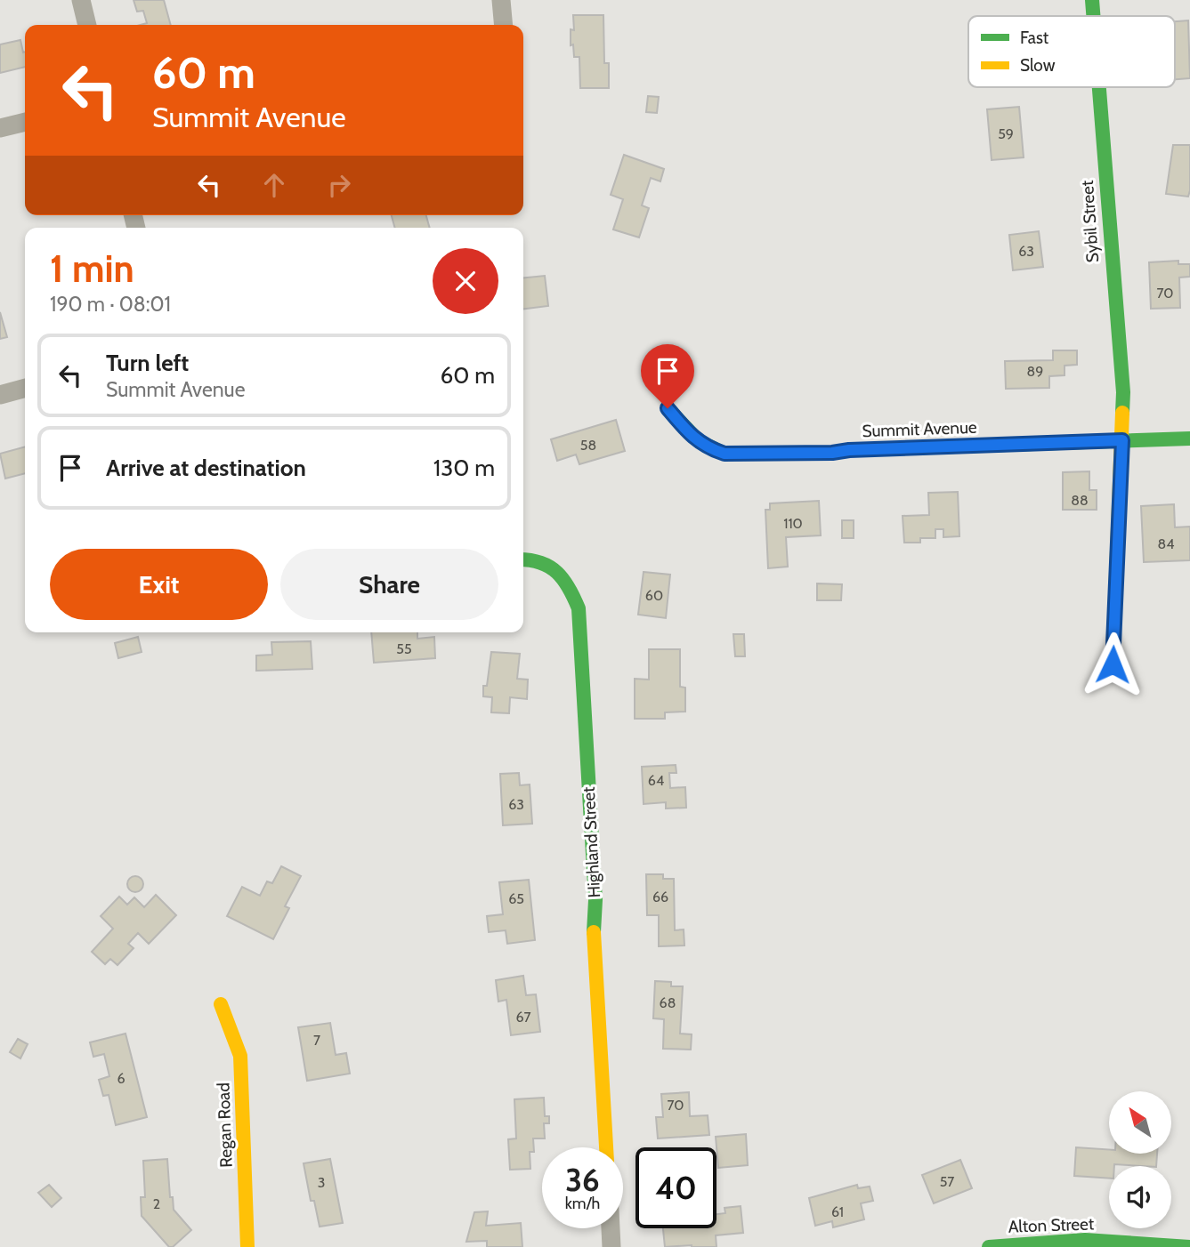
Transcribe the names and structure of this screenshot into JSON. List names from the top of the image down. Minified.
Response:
{"streets":{"street":["Sybil Street","Summit Avenue","Highland Street","Regan Road","Alton Street"]},"crossings":[["Sybil Street","Summit Avenue"]],"house_numbers":["59","63","70","89","58","88","110","84","60","55","64","63","66","65","68","67","7","6","70","57","3","2","61"],"legend":["Fast","Slow"],"north":"top left","page":{"turn":["60 m","Summit Avenue"],"heading":["1 min","190 m · 08:01"],"list":[{"name":"Turn left","note":"Summit Avenue","value":"60 m"},{"name":"Arrive at destination","value":"130 m"}],"buttons":["Exit","Share"],"speed":"36 km/h","limit":"40"}}
